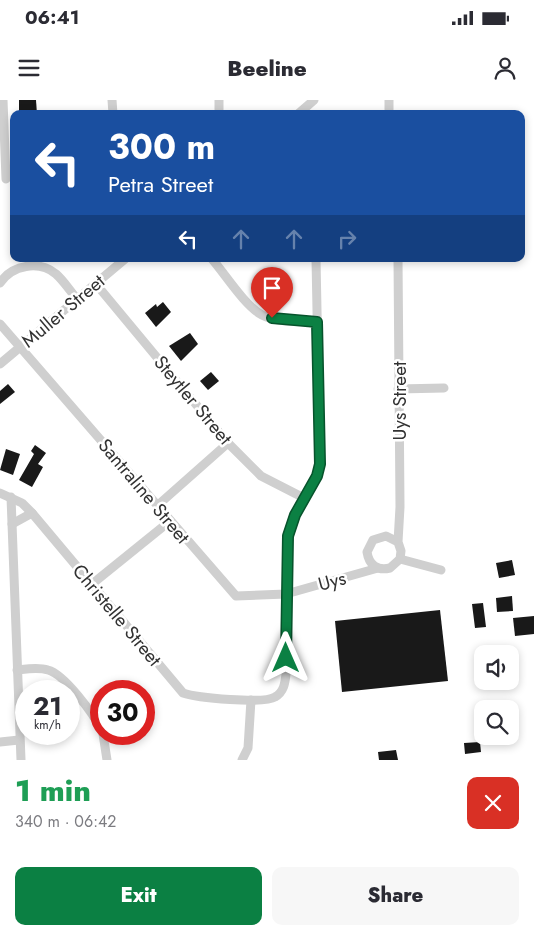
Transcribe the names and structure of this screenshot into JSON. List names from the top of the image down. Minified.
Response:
{"streets":{"street":["Muller Street","Steytler Street","Uys Street","Santraline Street","Uys","Christelle Street"]},"crossings":[["Muller Street","Steytler Street"],["Muller Street","Santraline Street"],["Steytler Street","Christelle Street"],["Uys Street","Uys"],["Santraline Street","Uys"],["Santraline Street","Christelle Street"],["Uys","Christelle Street"]],"page":{"status":"06:41","header":"Beeline","turn":["300 m","Petra Street"],"speed":"21 km/h","limit":"30","heading":["1 min","340 m · 06:42"],"buttons":["Exit","Share"]}}
